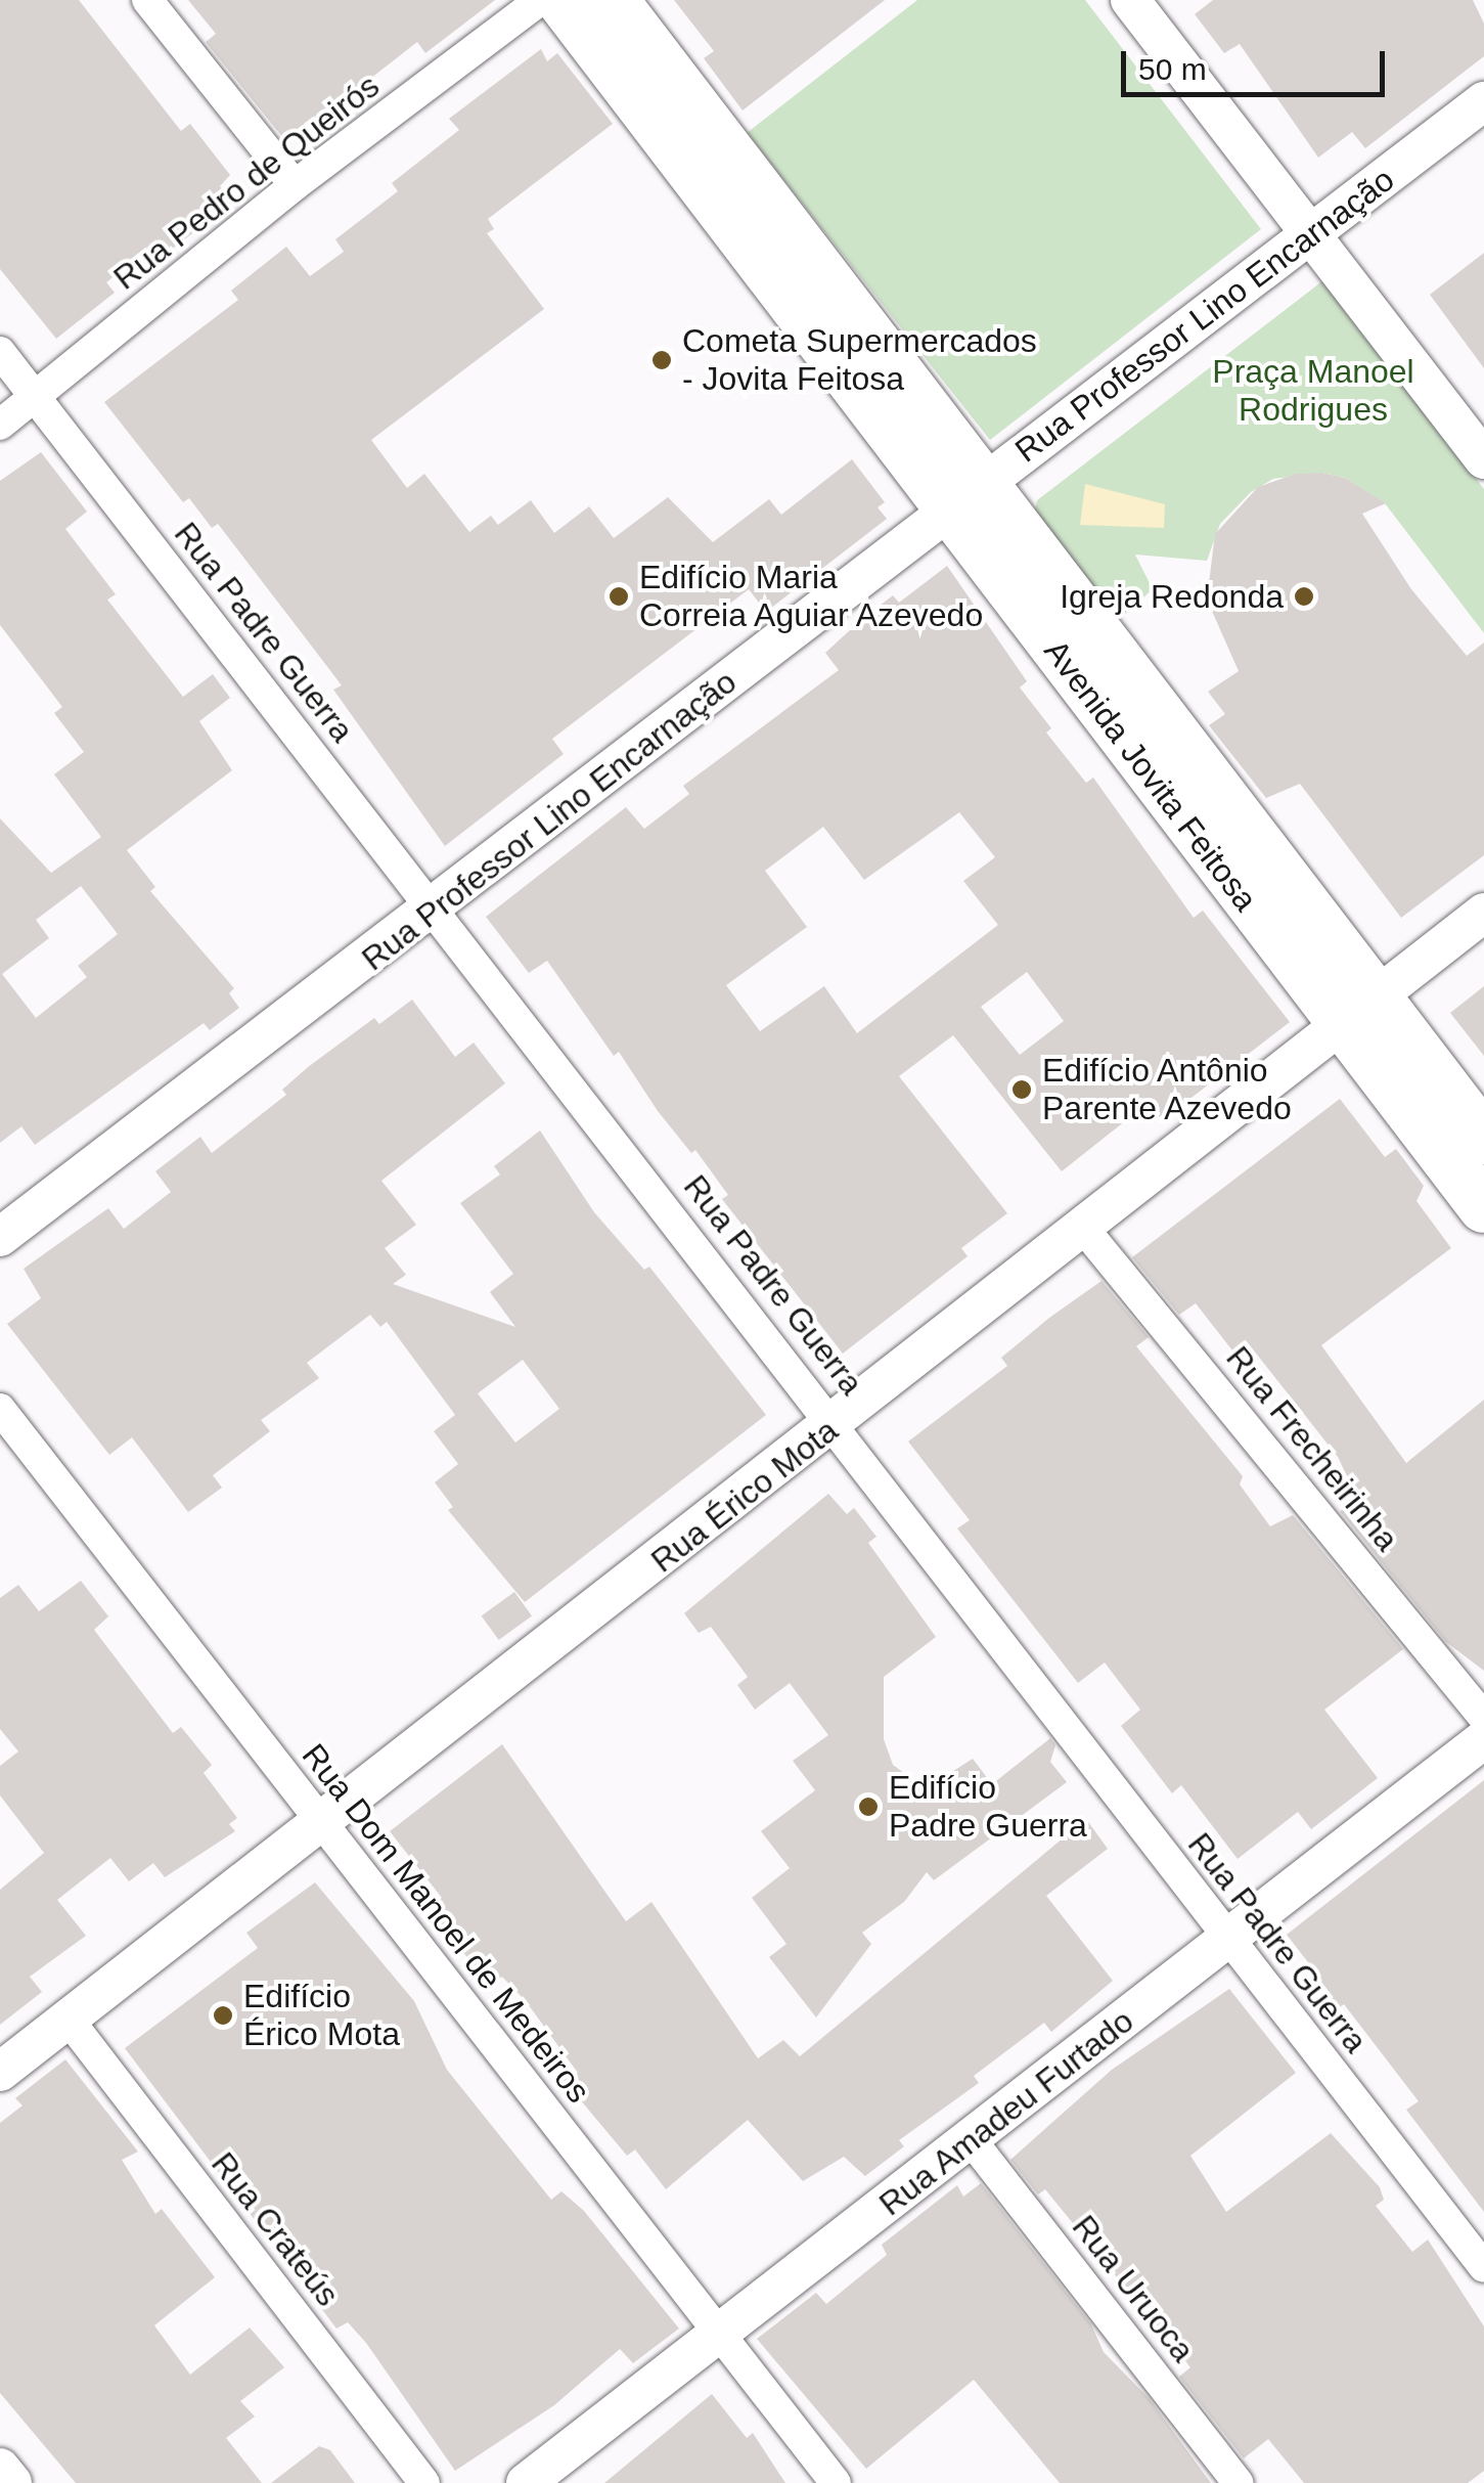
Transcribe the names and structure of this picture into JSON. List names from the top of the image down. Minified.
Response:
{"streets":{"main road":["Avenida Jovita Feitosa"],"street":["Rua Pedro de Queirós","Rua Professor Lino Encarnação","Rua Padre Guerra","Rua Frecheirinha","Rua Érico Mota","Rua Dom Manoel de Medeiros","Rua Amadeu Furtado","Rua Crateús","Rua Uruoca"]},"crossings":[["Rua Pedro de Queirós","Rua Padre Guerra"],["Rua Professor Lino Encarnação","Rua Padre Guerra"],["Rua Professor Lino Encarnação","Avenida Jovita Feitosa"],["Rua Padre Guerra","Rua Érico Mota"],["Rua Padre Guerra","Rua Amadeu Furtado"],["Avenida Jovita Feitosa","Rua Érico Mota"],["Rua Frecheirinha","Rua Érico Mota"],["Rua Érico Mota","Rua Dom Manoel de Medeiros"],["Rua Érico Mota","Rua Crateús"],["Rua Dom Manoel de Medeiros","Rua Amadeu Furtado"],["Rua Amadeu Furtado","Rua Uruoca"]],"parks":["Praça Manoel Rodrigues"],"places":["Cometa Supermercados - Jovita Feitosa","Edifício Maria Correia Aguiar Azevedo","Igreja Redonda","Edifício Antônio Parente Azevedo","Edifício Padre Guerra","Edifício Érico Mota"],"scale_bar":"50 m"}
